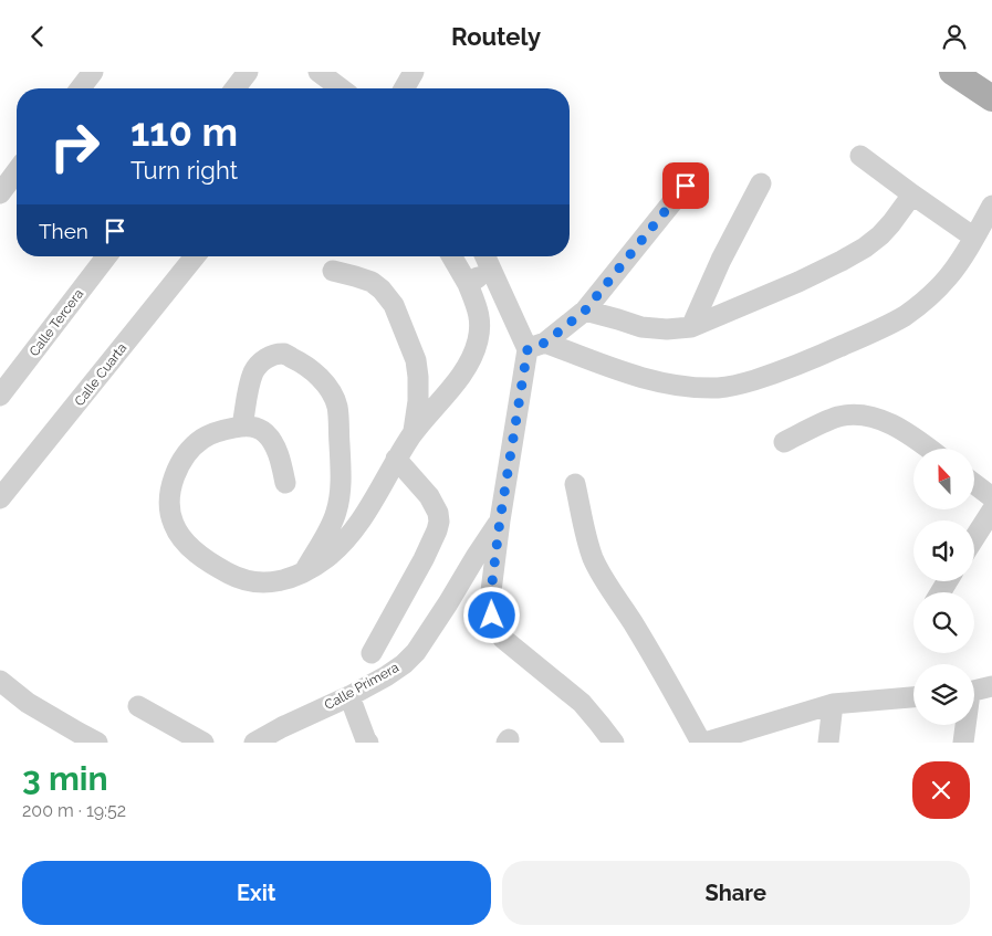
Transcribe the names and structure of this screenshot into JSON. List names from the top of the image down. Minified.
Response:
{"streets":{"street":["Calle Tercera","Calle Cuarta","Calle Primera"]},"north":"top","page":{"header":"Routely","turn":["110 m","Turn right"],"then":"Then","heading":["3 min","200 m · 19:52"],"buttons":["Exit","Share"]}}
